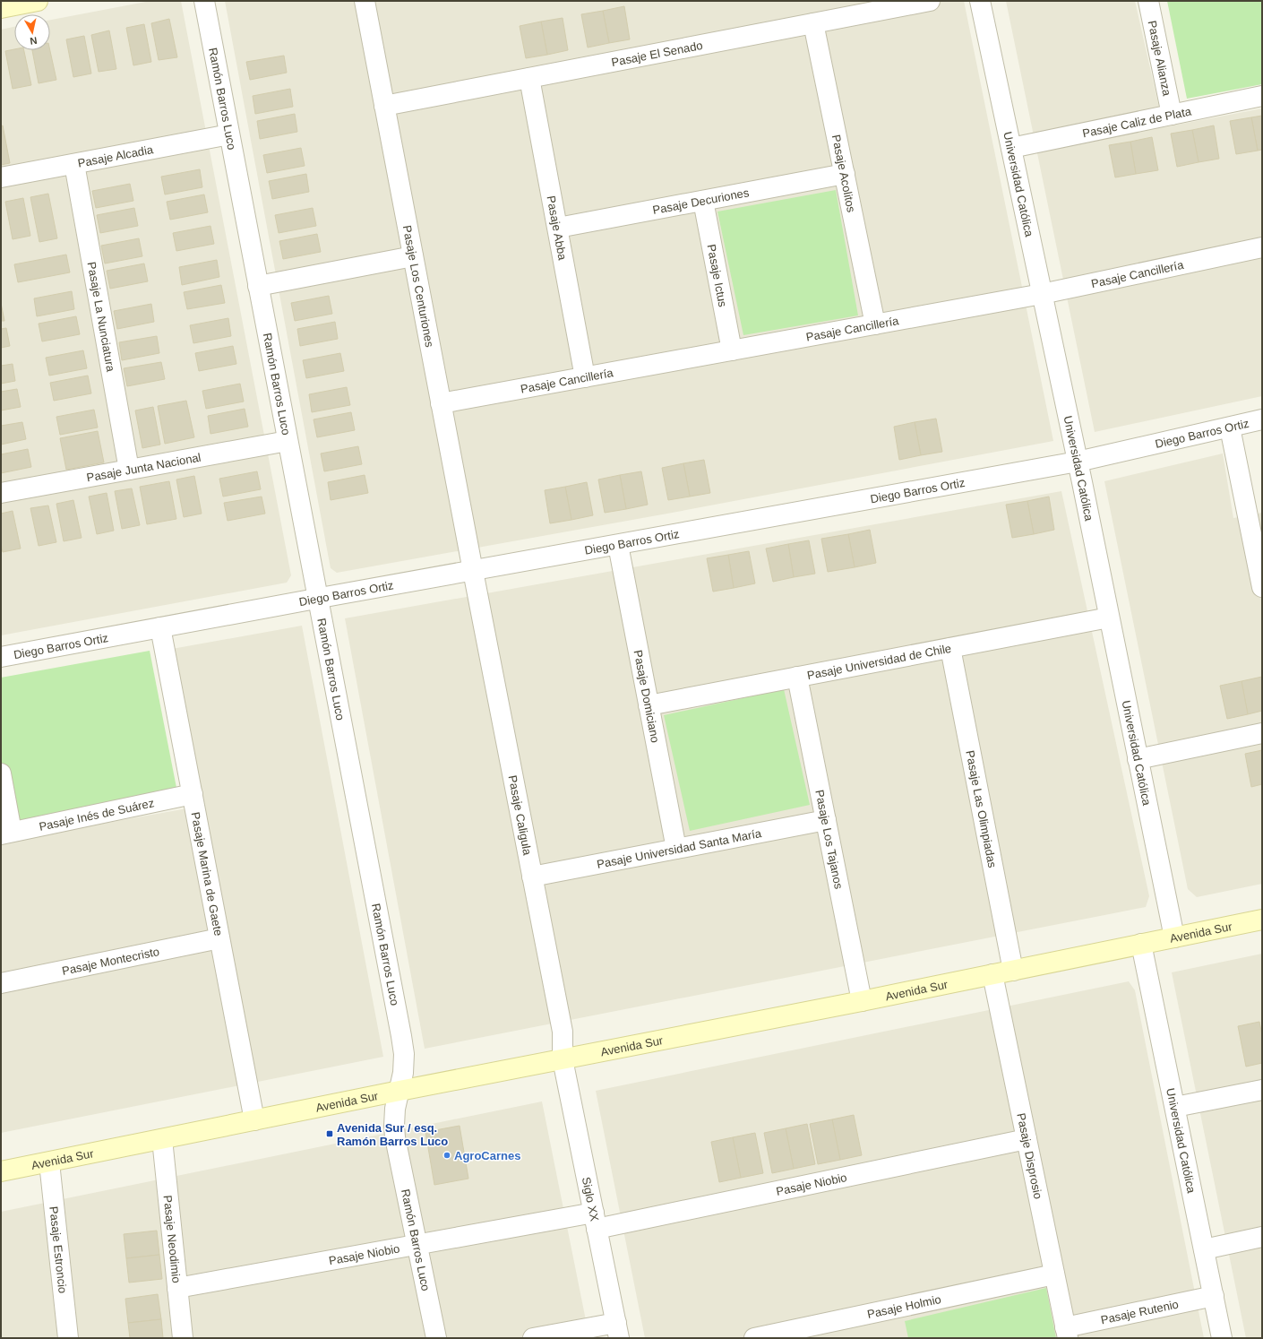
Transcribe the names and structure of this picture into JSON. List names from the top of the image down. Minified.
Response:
{"streets":{"street":["Pasaje El Senado","Pasaje Alianza","Ramón Barros Luco","Pasaje Caliz de Plata","Pasaje Alcadia","Pasaje Acolitos","Universidad Católica","Pasaje Decuriones","Pasaje Abba","Pasaje Cancillería","Pasaje Ictus","Pasaje Los Centuriones","Pasaje La Nunciatura","Diego Barros Ortiz","Pasaje Junta Nacional","Pasaje Universidad de Chile","Pasaje Domiciano","Pasaje Las Olimpiadas","Pasaje Inés de Suárez","Pasaje Caligula","Pasaje Los Tajanos","Pasaje Universidad Santa María","Pasaje Marina de Gaete","Avenida Sur","Pasaje Montecristo","Pasaje Disprosio","Pasaje Niobio","Siglo XX","Pasaje Neodimio","Pasaje Estroncio","Pasaje Holmio","Pasaje Rutenio"]},"crossings":[["Pasaje El Senado","Pasaje Acolitos"],["Pasaje El Senado","Pasaje Abba"],["Pasaje El Senado","Pasaje Los Centuriones"],["Pasaje Alianza","Pasaje Caliz de Plata"],["Ramón Barros Luco","Pasaje Alcadia"],["Ramón Barros Luco","Diego Barros Ortiz"],["Ramón Barros Luco","Pasaje Junta Nacional"],["Ramón Barros Luco","Avenida Sur"],["Ramón Barros Luco","Pasaje Niobio"],["Pasaje Caliz de Plata","Universidad Católica"],["Pasaje Alcadia","Pasaje La Nunciatura"],["Pasaje Acolitos","Pasaje Decuriones"],["Pasaje Acolitos","Pasaje Cancillería"],["Universidad Católica","Pasaje Cancillería"],["Universidad Católica","Diego Barros Ortiz"],["Universidad Católica","Pasaje Universidad de Chile"],["Universidad Católica","Avenida Sur"],["Universidad Católica","Pasaje Rutenio"],["Pasaje Decuriones","Pasaje Abba"],["Pasaje Decuriones","Pasaje Ictus"],["Pasaje Abba","Pasaje Cancillería"],["Pasaje Cancillería","Pasaje Ictus"],["Pasaje Cancillería","Pasaje Los Centuriones"],["Pasaje Los Centuriones","Diego Barros Ortiz"],["Pasaje Los Centuriones","Pasaje Caligula"],["Pasaje La Nunciatura","Pasaje Junta Nacional"],["Diego Barros Ortiz","Pasaje Domiciano"],["Diego Barros Ortiz","Pasaje Caligula"],["Diego Barros Ortiz","Pasaje Marina de Gaete"],["Pasaje Universidad de Chile","Pasaje Domiciano"],["Pasaje Universidad de Chile","Pasaje Las Olimpiadas"],["Pasaje Universidad de Chile","Pasaje Los Tajanos"],["Pasaje Domiciano","Pasaje Universidad Santa María"],["Pasaje Las Olimpiadas","Avenida Sur"],["Pasaje Inés de Suárez","Pasaje Marina de Gaete"],["Pasaje Caligula","Pasaje Universidad Santa María"],["Pasaje Caligula","Avenida Sur"],["Pasaje Caligula","Siglo XX"],["Pasaje Los Tajanos","Pasaje Universidad Santa María"],["Pasaje Los Tajanos","Avenida Sur"],["Pasaje Marina de Gaete","Avenida Sur"],["Pasaje Marina de Gaete","Pasaje Montecristo"],["Avenida Sur","Pasaje Disprosio"],["Avenida Sur","Siglo XX"],["Avenida Sur","Pasaje Neodimio"],["Avenida Sur","Pasaje Estroncio"],["Pasaje Disprosio","Pasaje Niobio"],["Pasaje Disprosio","Pasaje Holmio"],["Pasaje Disprosio","Pasaje Rutenio"],["Pasaje Niobio","Siglo XX"],["Pasaje Niobio","Pasaje Neodimio"]],"places":{"transit":["Avenida Sur / esq. Ramón Barros Luco"],"other":["AgroCarnes"]},"north":"bottom"}
